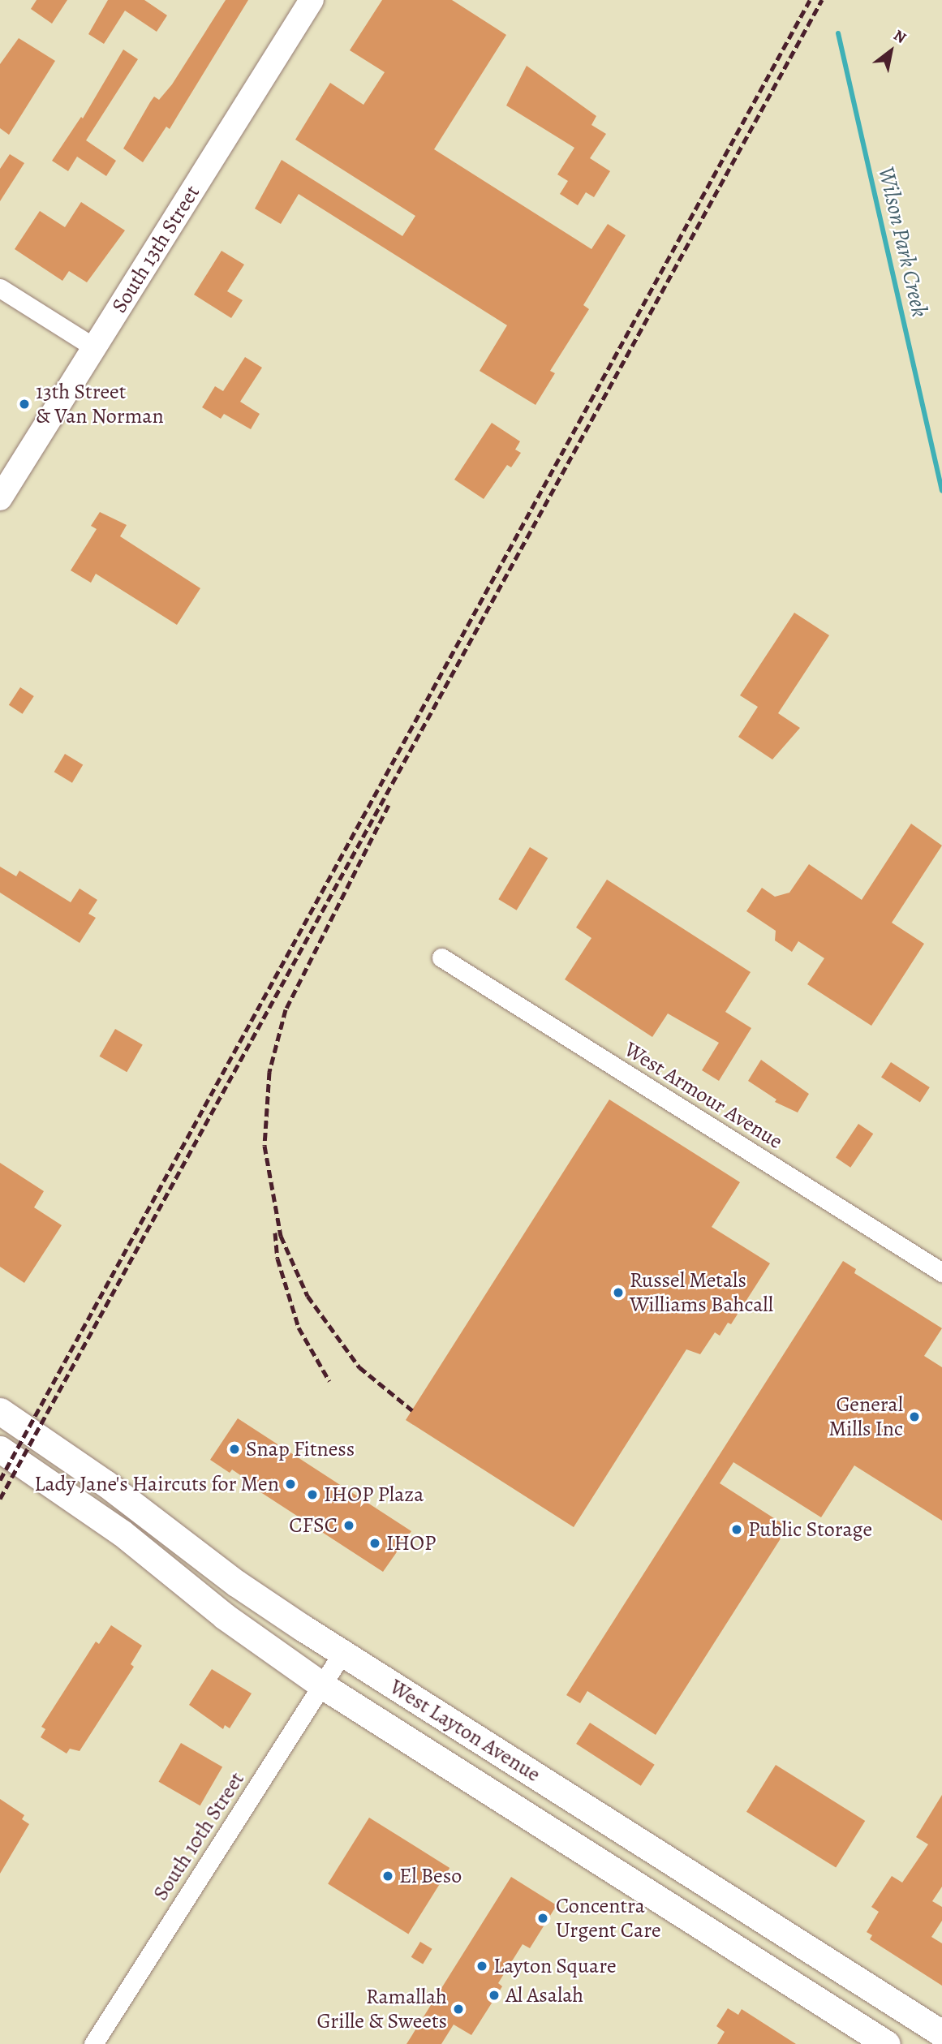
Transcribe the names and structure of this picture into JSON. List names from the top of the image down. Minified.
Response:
{"streets":{"main road":["West Layton Avenue"],"street":["South 13th Street","West Armour Avenue","South 10th Street"]},"crossings":[["West Layton Avenue","South 10th Street"]],"water":["Wilson Park Creek"],"places":["13th Street & Van Norman","Russel Metals Williams Bahcall","General Mills Inc","Snap Fitness","Lady Jane's Haircuts for Men","IHOP Plaza","CFSC","Public Storage","IHOP","El Beso","Concentra Urgent Care","Layton Square","Al Asalah","Ramallah Grille & Sweets"],"north":"top right"}
